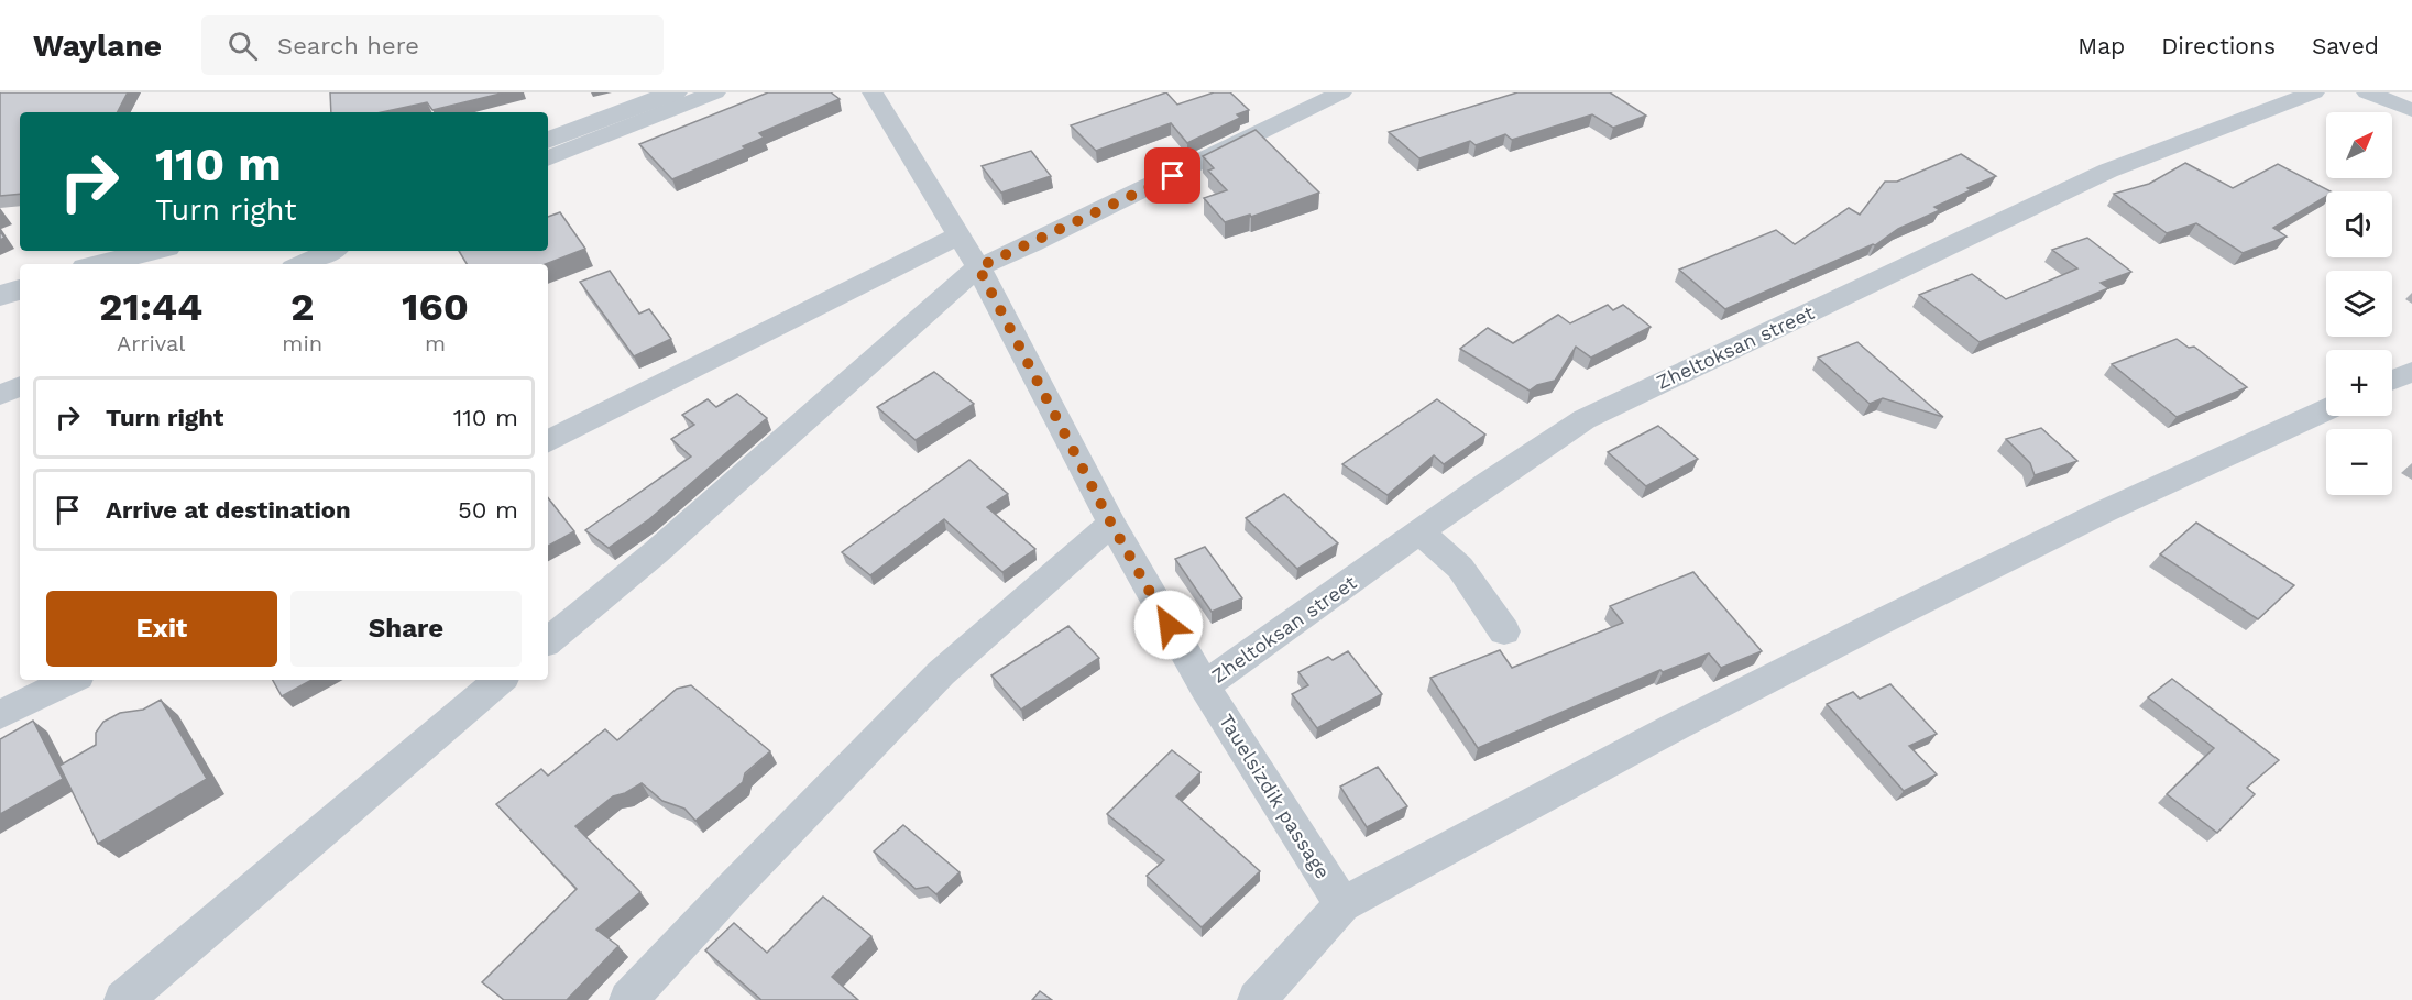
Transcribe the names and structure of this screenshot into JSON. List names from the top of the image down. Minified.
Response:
{"streets":{"street":["Zheltoksan street","Tauelsizdik passage"]},"crossings":[["Zheltoksan street","Tauelsizdik passage"]],"north":"top right","page":{"header":"Waylane","search":"Search here","nav":["Map","Directions","Saved"],"map_buttons":["+","−"],"turn":["110 m","Turn right"],"eta":["21:44","Arrival","2","min","160","m"],"list":[{"name":"Turn right","value":"110 m"},{"name":"Arrive at destination","value":"50 m"}],"buttons":["Exit","Share"]}}
